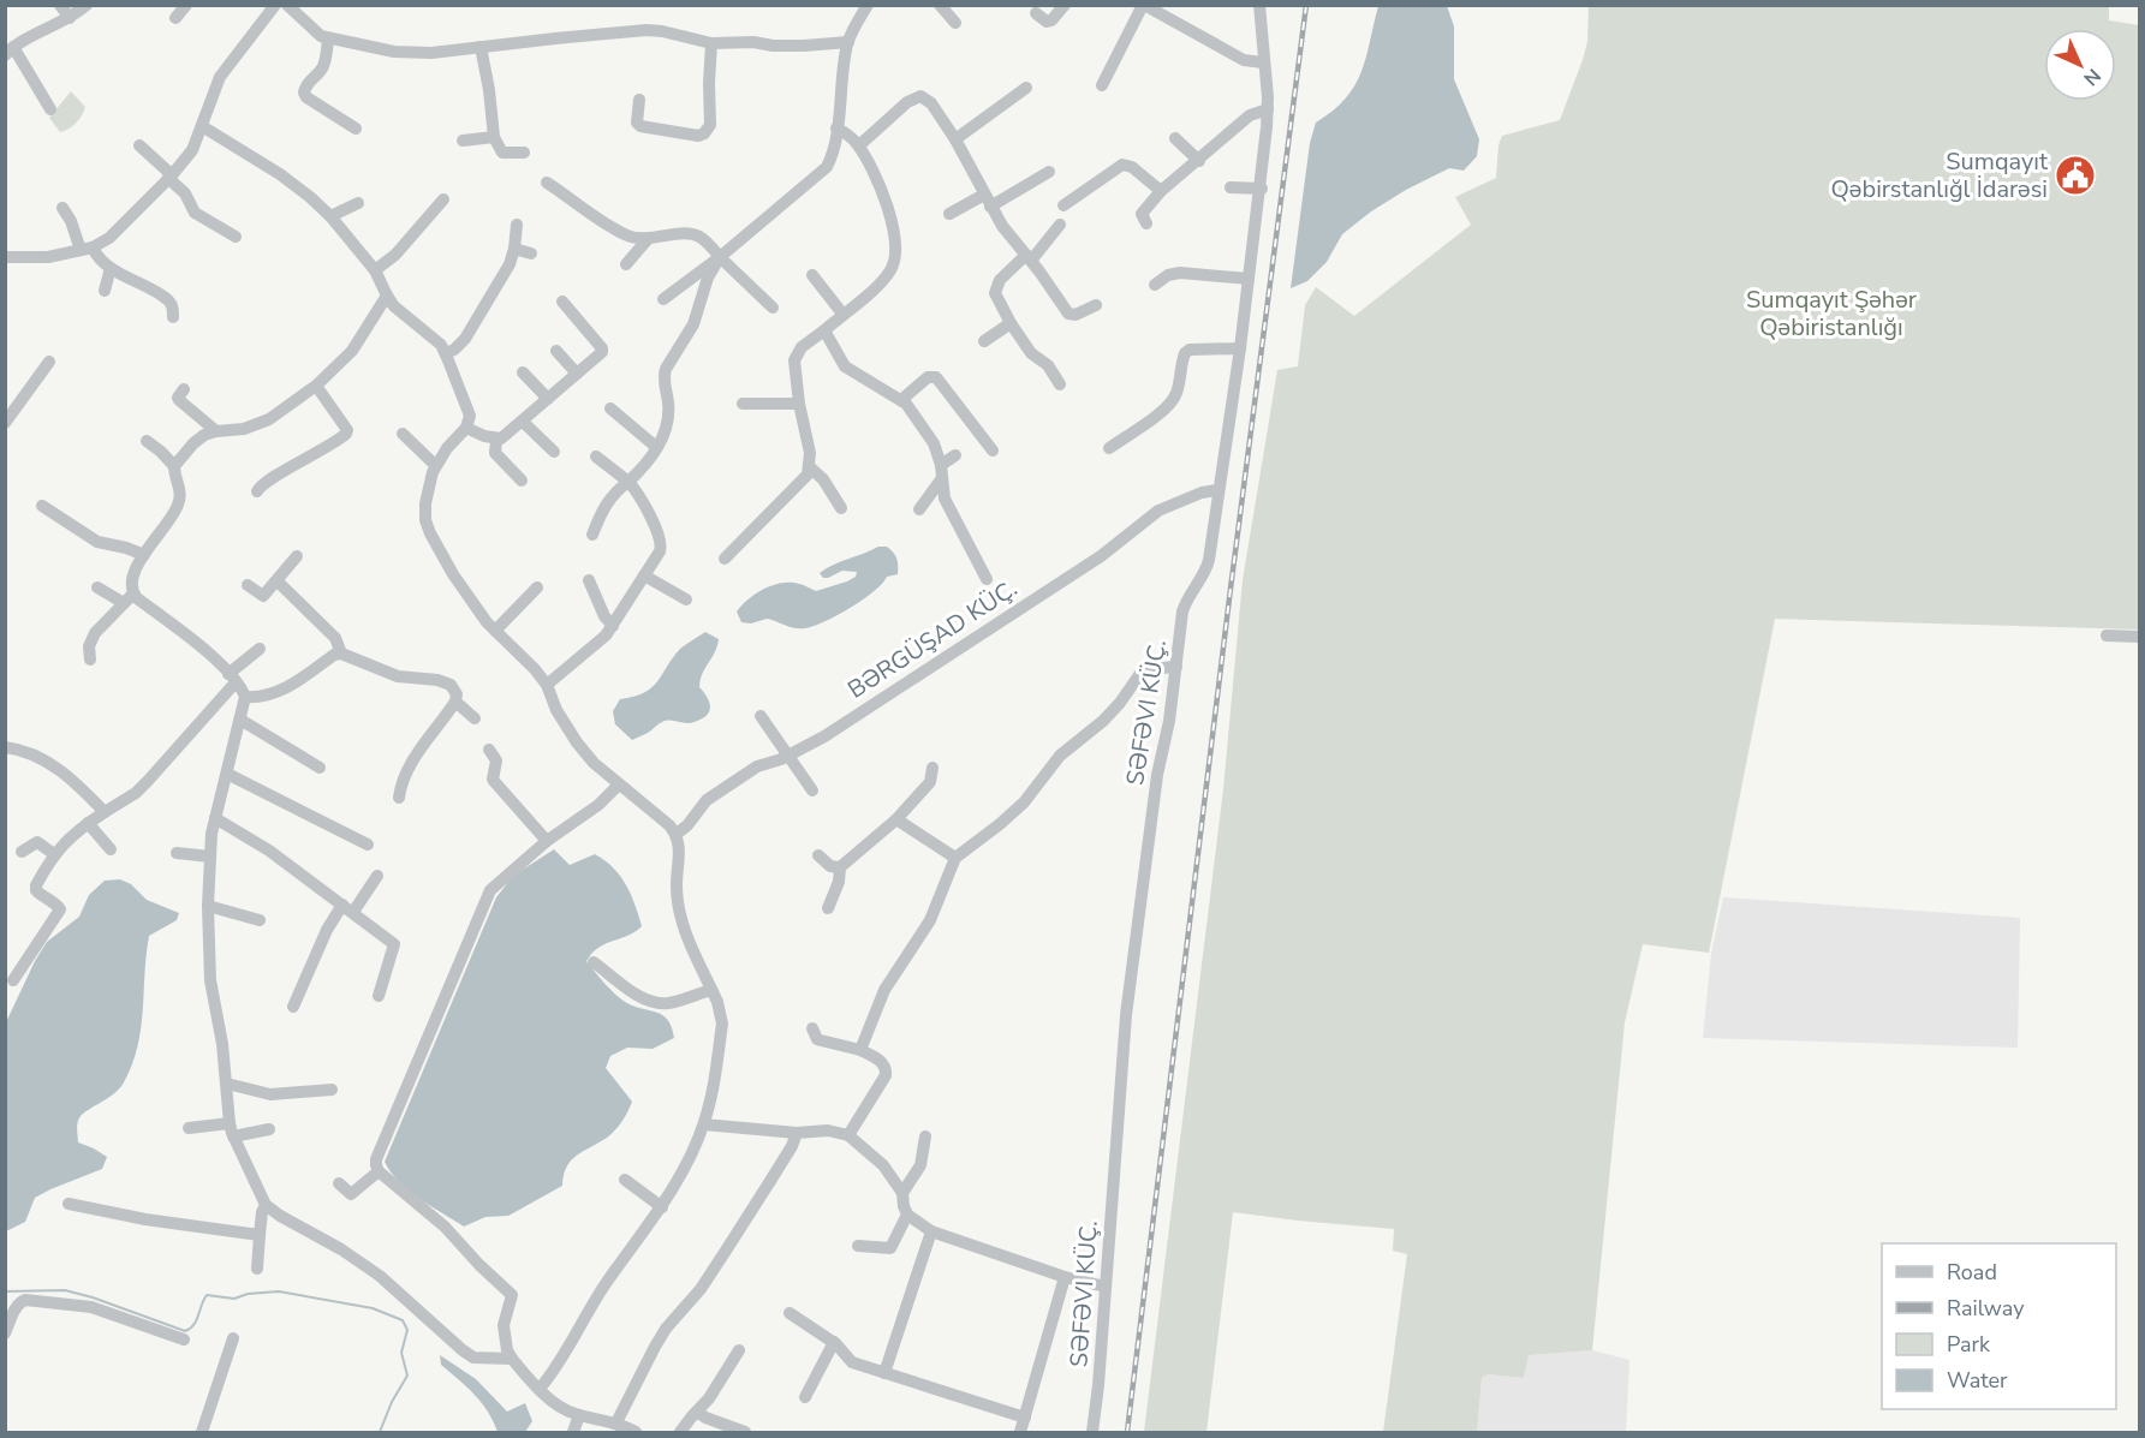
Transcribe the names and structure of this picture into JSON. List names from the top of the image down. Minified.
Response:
{"streets":{"street":["BƏRGÜŞAD KÜÇ.","SƏFƏVI KÜÇ."]},"crossings":[["BƏRGÜŞAD KÜÇ.","SƏFƏVI KÜÇ."]],"parks":["Sumqayıt Şəhər Qəbiristanlığı"],"places":{"public building":["Sumqayıt Qəbirstanlığl İdarəsi"]},"legend":["Road","Railway","Park","Water"],"north":"bottom right"}
